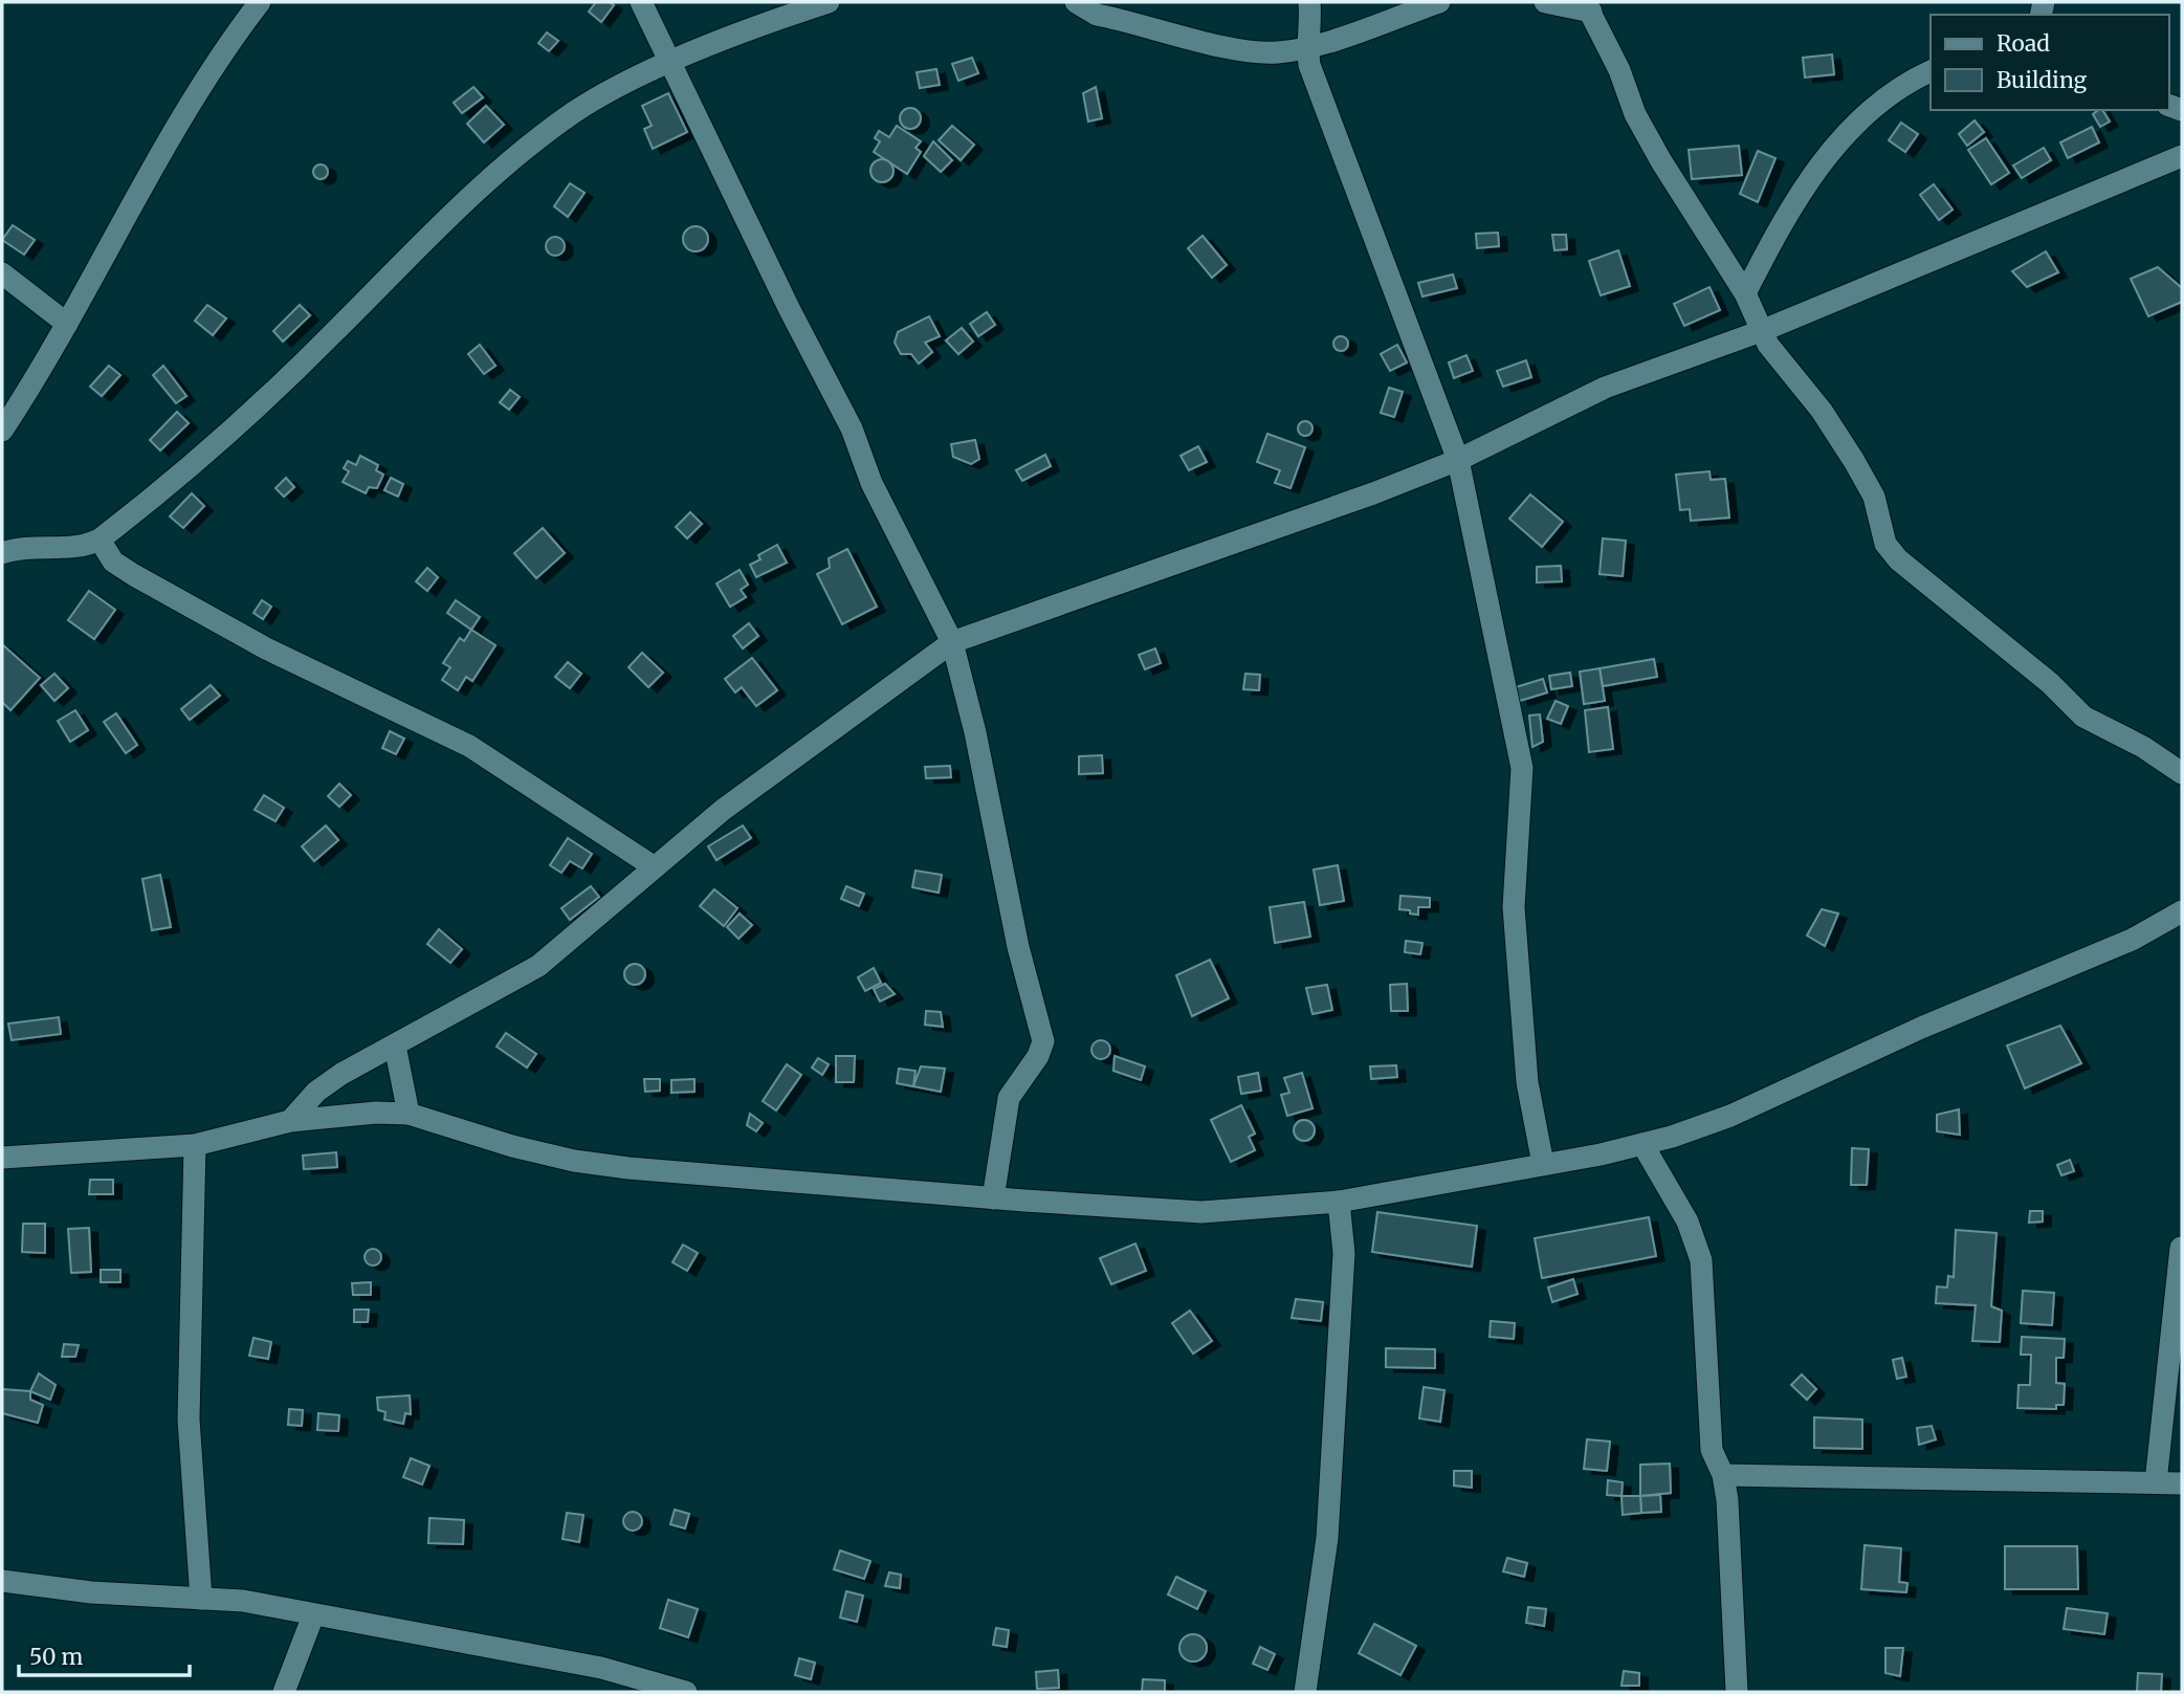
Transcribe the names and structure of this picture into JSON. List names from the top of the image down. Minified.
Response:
{"legend":["Road","Building"],"scale_bar":"50 m"}
